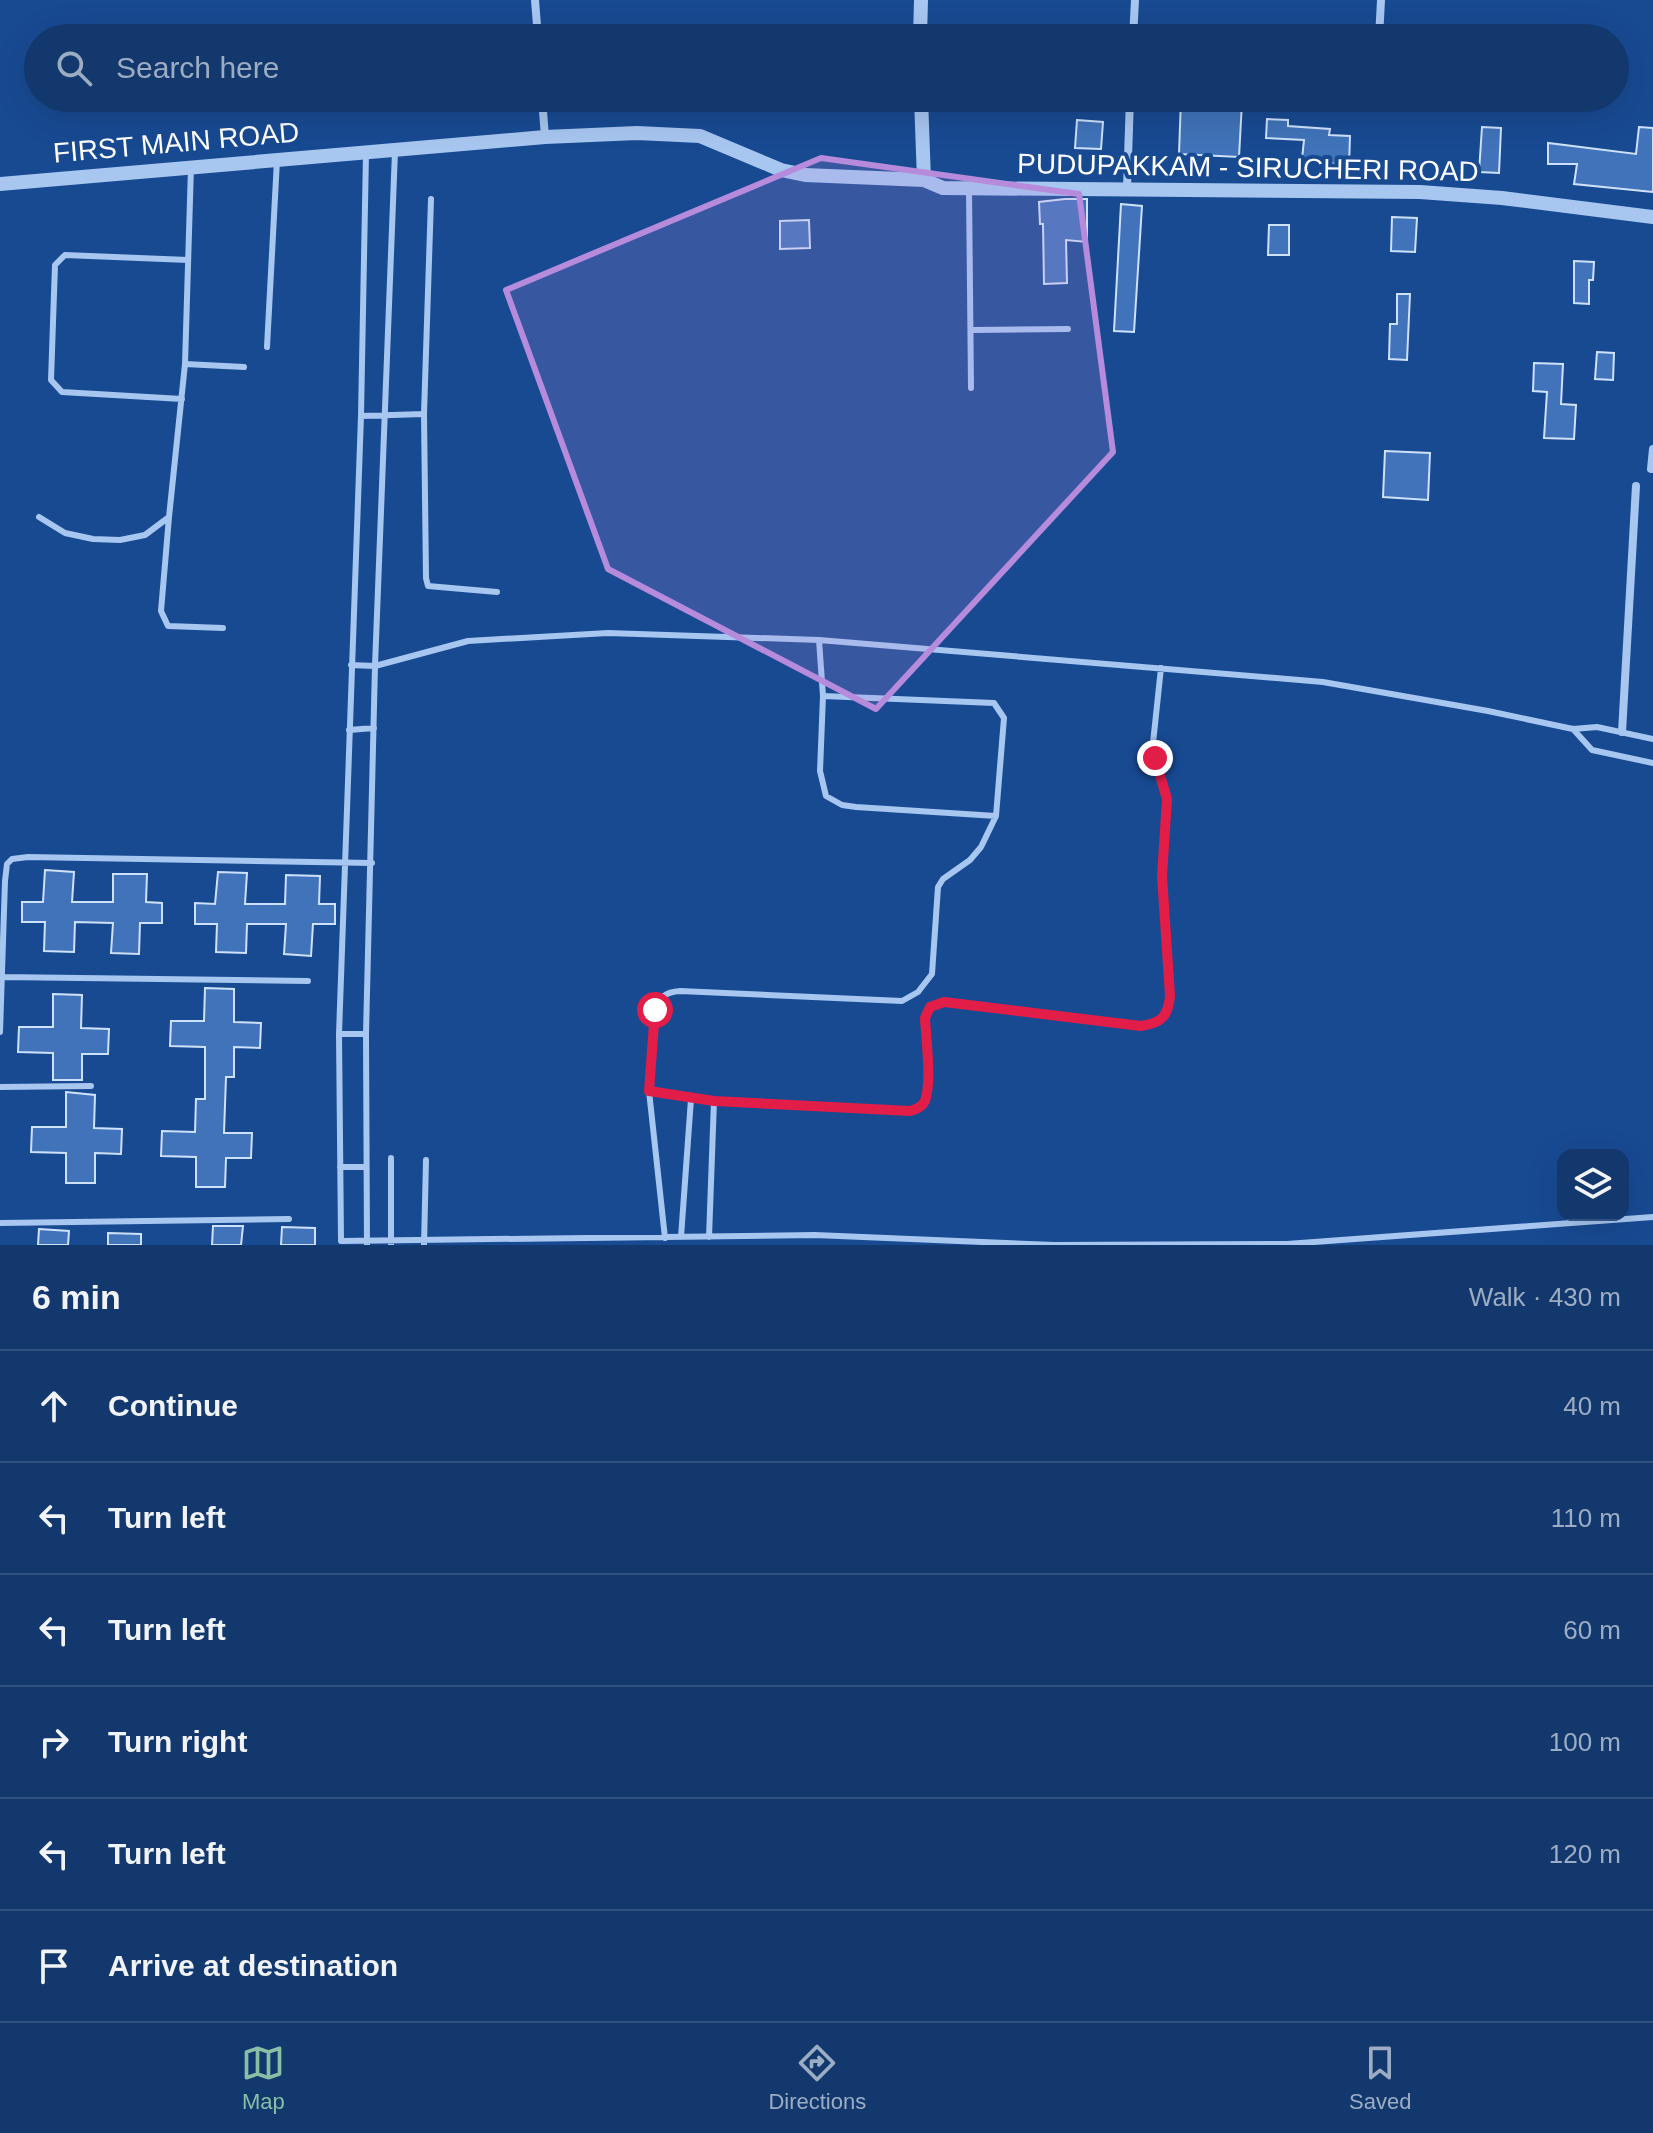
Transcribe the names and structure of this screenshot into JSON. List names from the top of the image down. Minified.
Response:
{"streets":{"street":["FIRST MAIN ROAD","PUDUPAKKAM - SIRUCHERI ROAD"]},"crossings":[["FIRST MAIN ROAD","PUDUPAKKAM - SIRUCHERI ROAD"]],"page":{"search":"Search here","heading":["6 min","Walk · 430 m"],"list":[["Continue","40 m"],["Turn left","110 m"],["Turn left","60 m"],["Turn right","100 m"],["Turn left","120 m"],"Arrive at destination"],"nav":["Map","Directions","Saved"]}}
